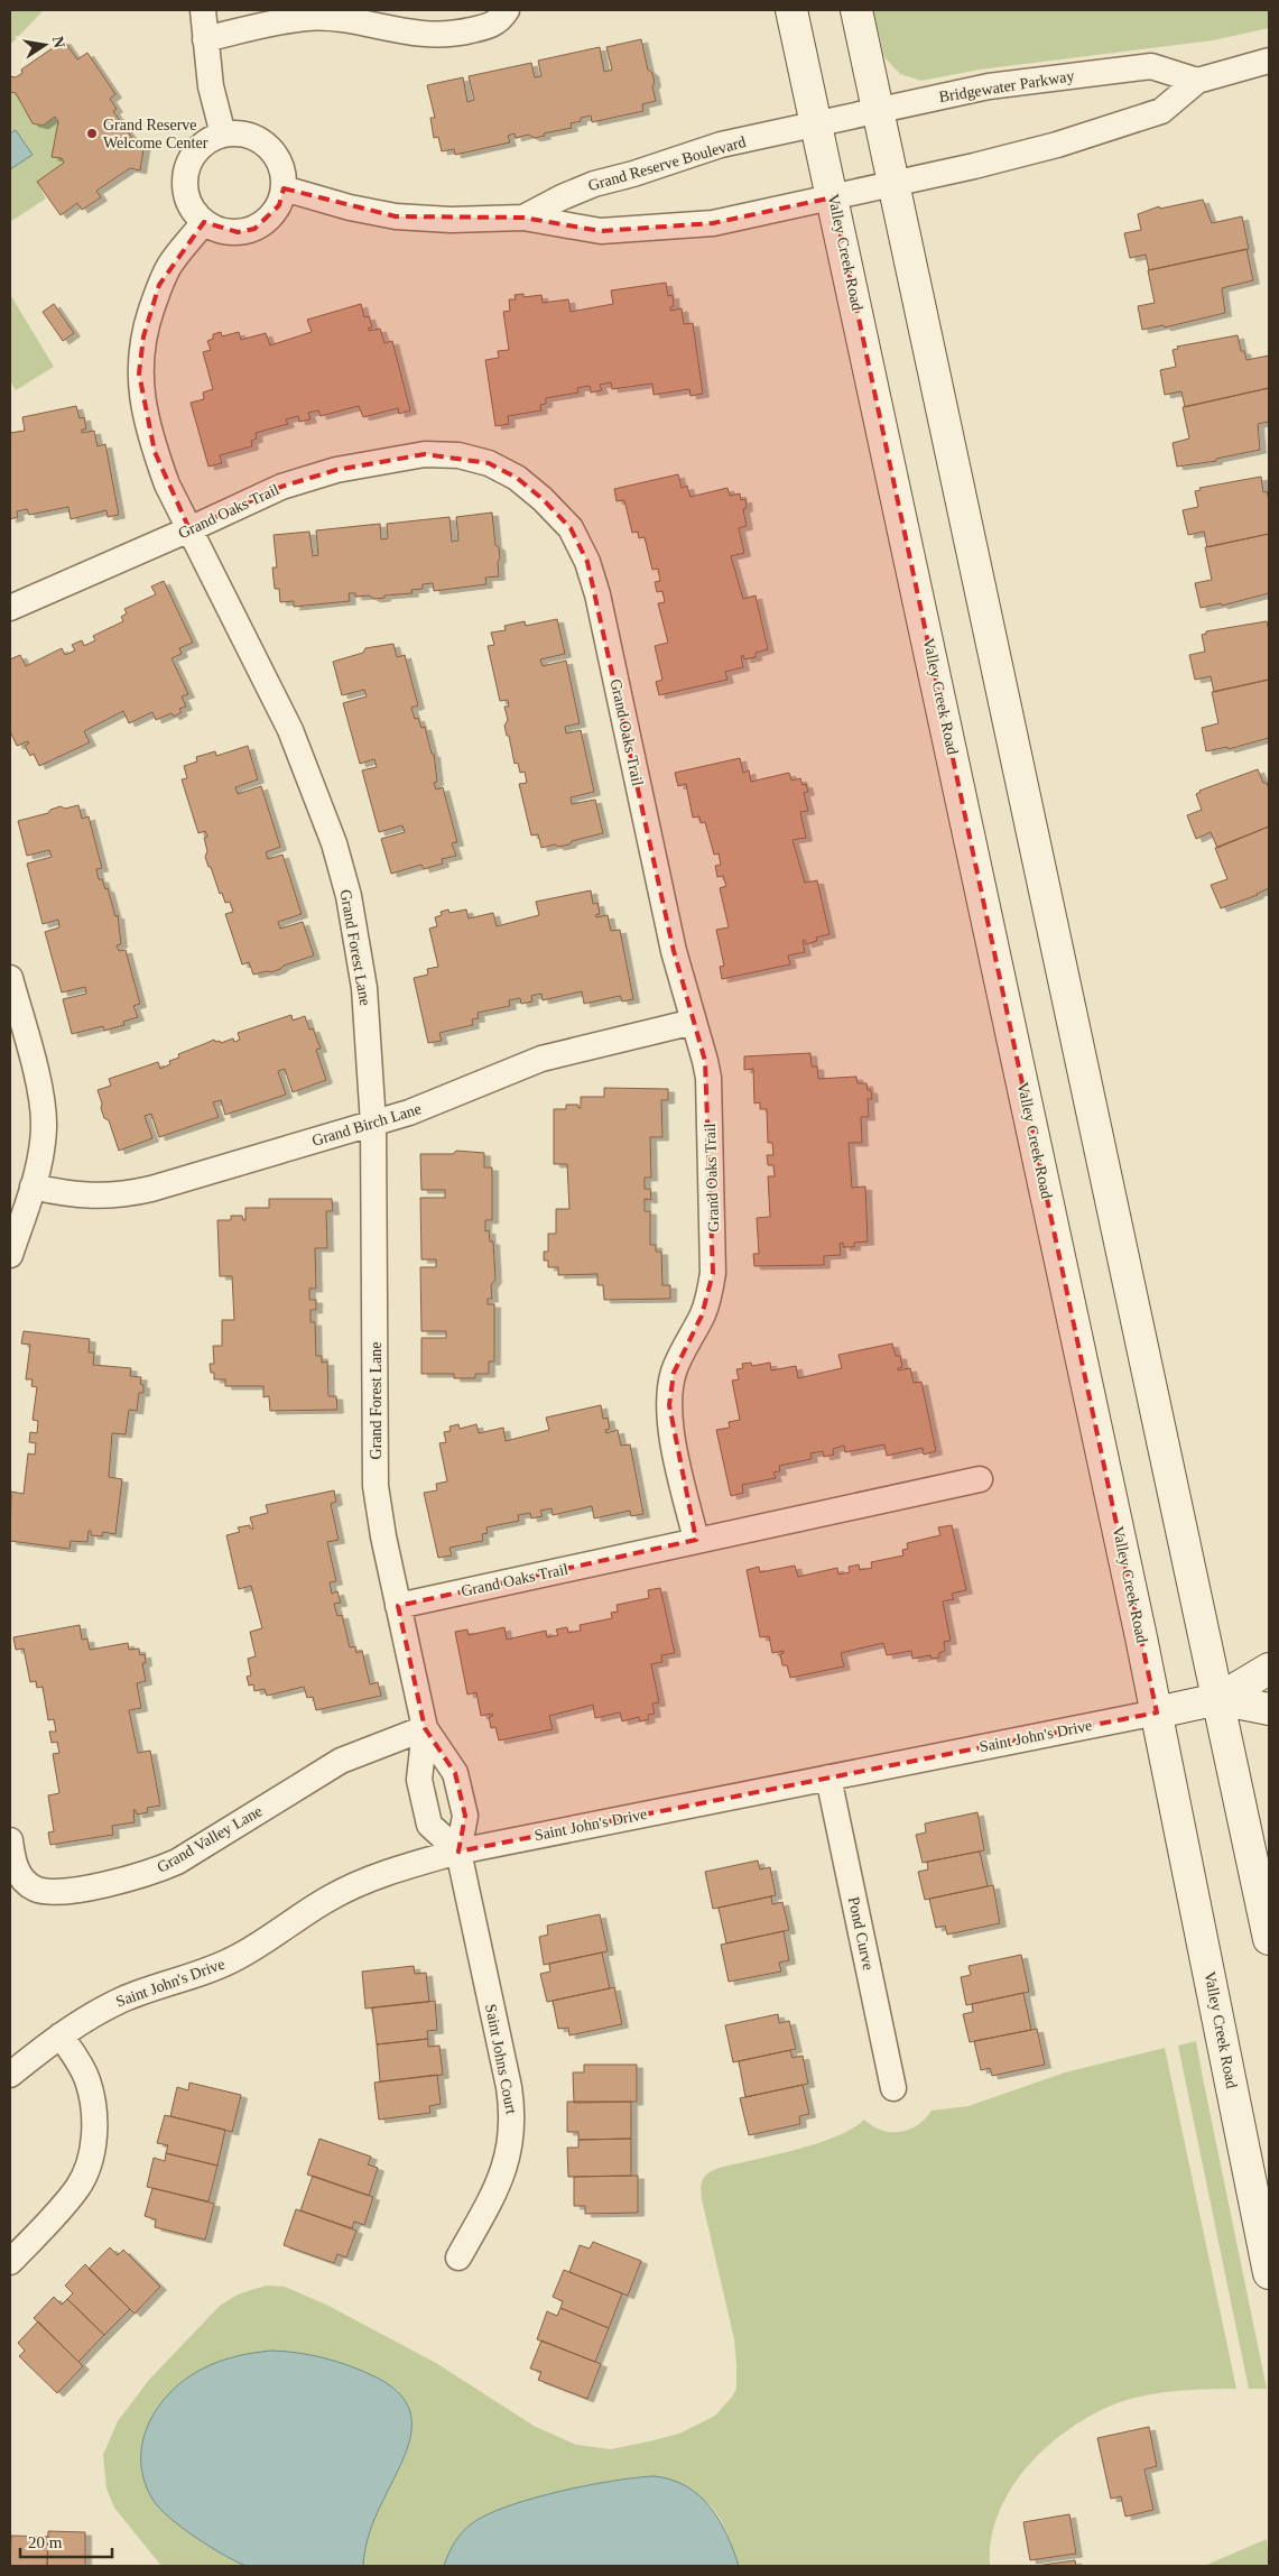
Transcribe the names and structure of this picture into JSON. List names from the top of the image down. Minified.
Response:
{"streets":{"main road":["Valley Creek Road","Saint John's Drive"],"street":["Bridgewater Parkway","Grand Reserve Boulevard","Grand Oaks Trail","Grand Forest Lane","Grand Birch Lane","Grand Valley Lane","Pond Curve","Saint Johns Court"]},"crossings":[["Bridgewater Parkway","Grand Reserve Boulevard"],["Bridgewater Parkway","Valley Creek Road"],["Grand Reserve Boulevard","Valley Creek Road"],["Grand Reserve Boulevard","Grand Forest Lane"],["Valley Creek Road","Saint John's Drive"],["Grand Oaks Trail","Grand Forest Lane"],["Grand Oaks Trail","Grand Birch Lane"],["Grand Forest Lane","Grand Birch Lane"],["Grand Forest Lane","Saint John's Drive"],["Grand Forest Lane","Grand Valley Lane"],["Grand Forest Lane","Saint Johns Court"],["Saint John's Drive","Pond Curve"],["Saint John's Drive","Saint Johns Court"]],"places":["Grand Reserve Welcome Center"],"scale_bar":"20 m","north":"right"}
